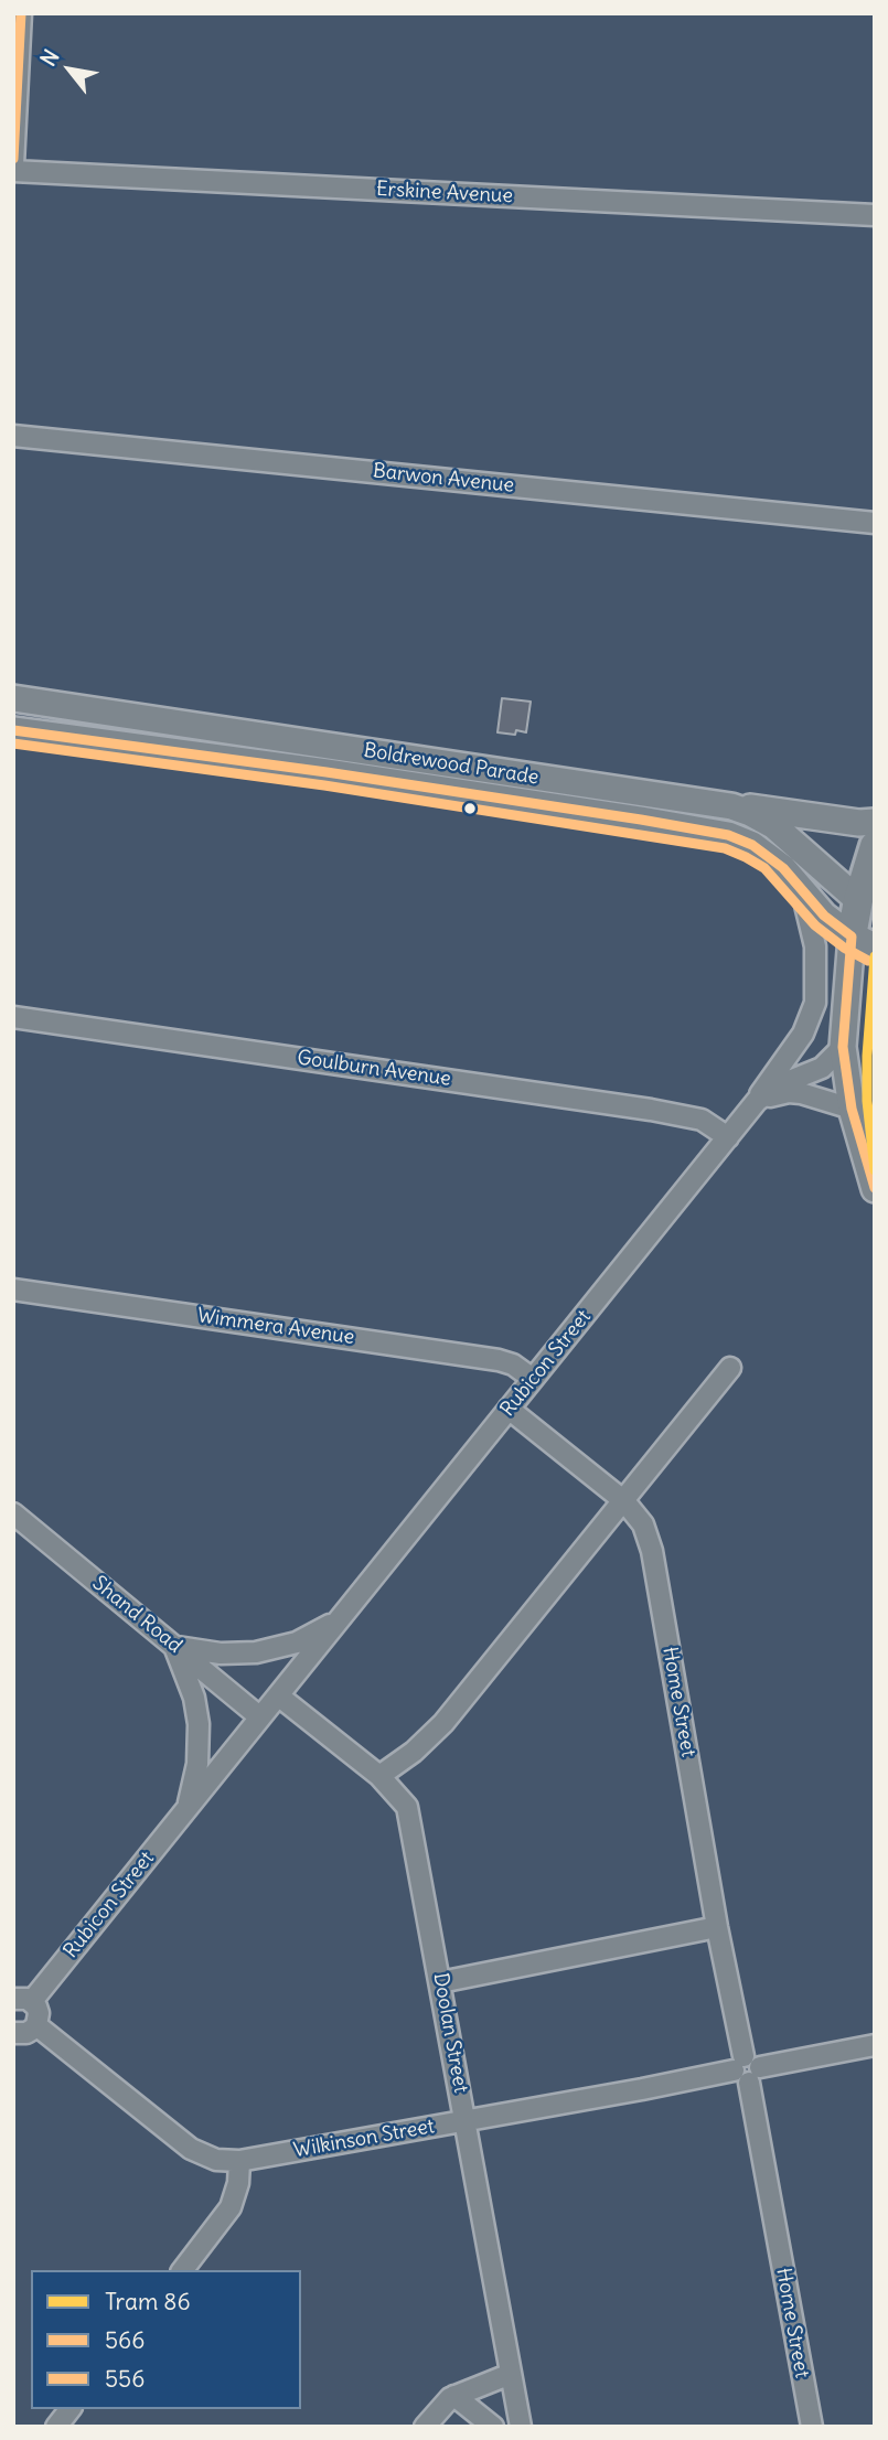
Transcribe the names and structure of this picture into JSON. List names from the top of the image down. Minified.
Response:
{"streets":{"main road":["Boldrewood Parade"],"street":["Erskine Avenue","Barwon Avenue","Goulburn Avenue","Wimmera Avenue","Rubicon Street","Shand Road","Home Street","Doolan Street","Wilkinson Street"]},"crossings":[["Boldrewood Parade","Rubicon Street"],["Goulburn Avenue","Rubicon Street"],["Wimmera Avenue","Rubicon Street"],["Rubicon Street","Shand Road"],["Rubicon Street","Home Street"],["Rubicon Street","Doolan Street"],["Home Street","Wilkinson Street"],["Doolan Street","Wilkinson Street"]],"lines":["transit line 566","transit line 556","tram line 86"],"legend":["Tram 86","566","556"],"north":"top left"}
